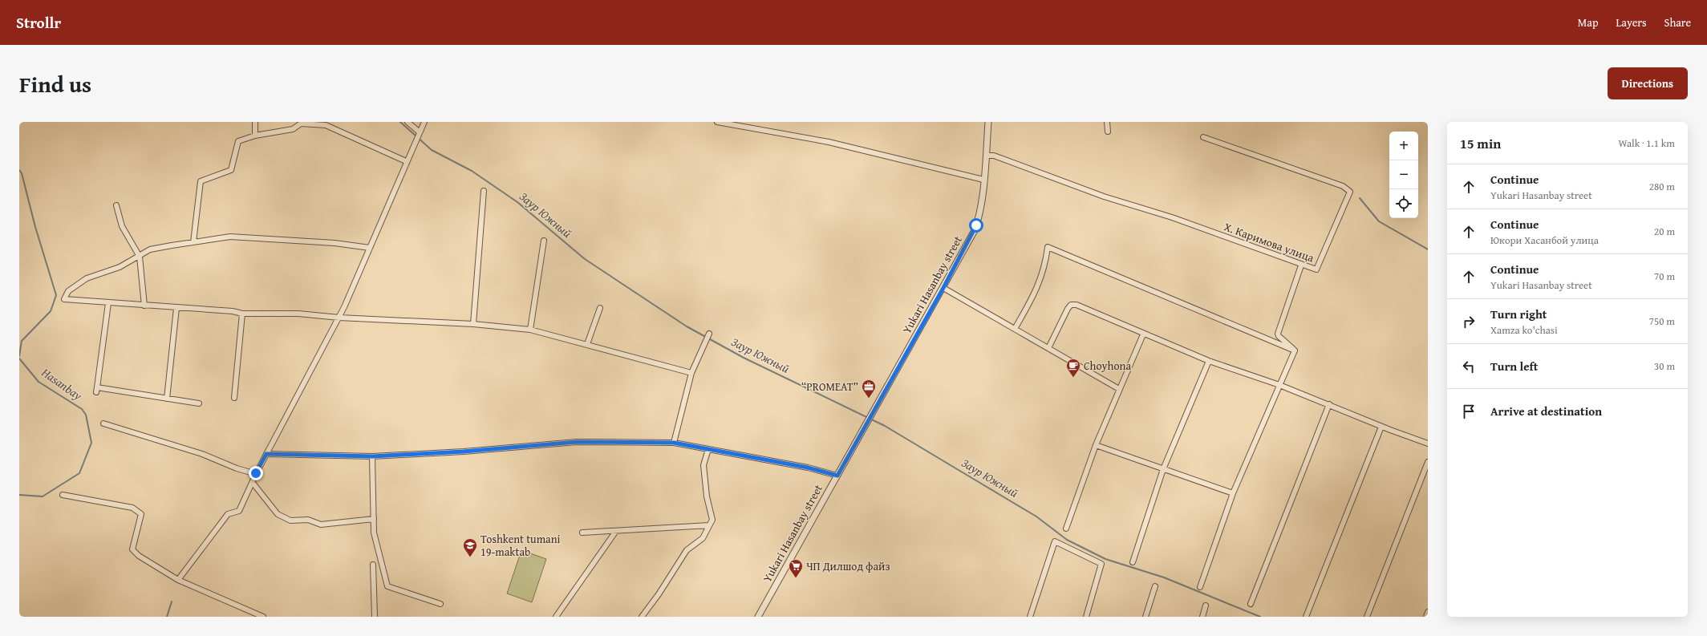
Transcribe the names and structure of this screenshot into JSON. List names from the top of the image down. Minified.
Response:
{"streets":{"street":["Х. Каримова улица","Yukari Hasanbay street"]},"crossings":[["Х. Каримова улица","Yukari Hasanbay street"]],"water":["Заур Южный","Hasanbay"],"places":{"cafe":["Choyhona"],"office":["“PROMEAT”"],"school or university":["Toshkent tumani 19-maktab"],"supermarket":["ЧП Дилшод файз"]},"page":{"header":"Strollr","nav":["Map","Layers","Share"],"title":"Find us","buttons":"Directions","heading":["15 min","Walk · 1.1 km"],"map_buttons":["+","−"],"list":[["Continue","Yukari Hasanbay street","280 m"],["Continue","Юкори Хасанбой улица","20 m"],["Continue","Yukari Hasanbay street","70 m"],["Turn right","Xamza ko'chasi","750 m"],["Turn left","30 m"],"Arrive at destination"]}}
